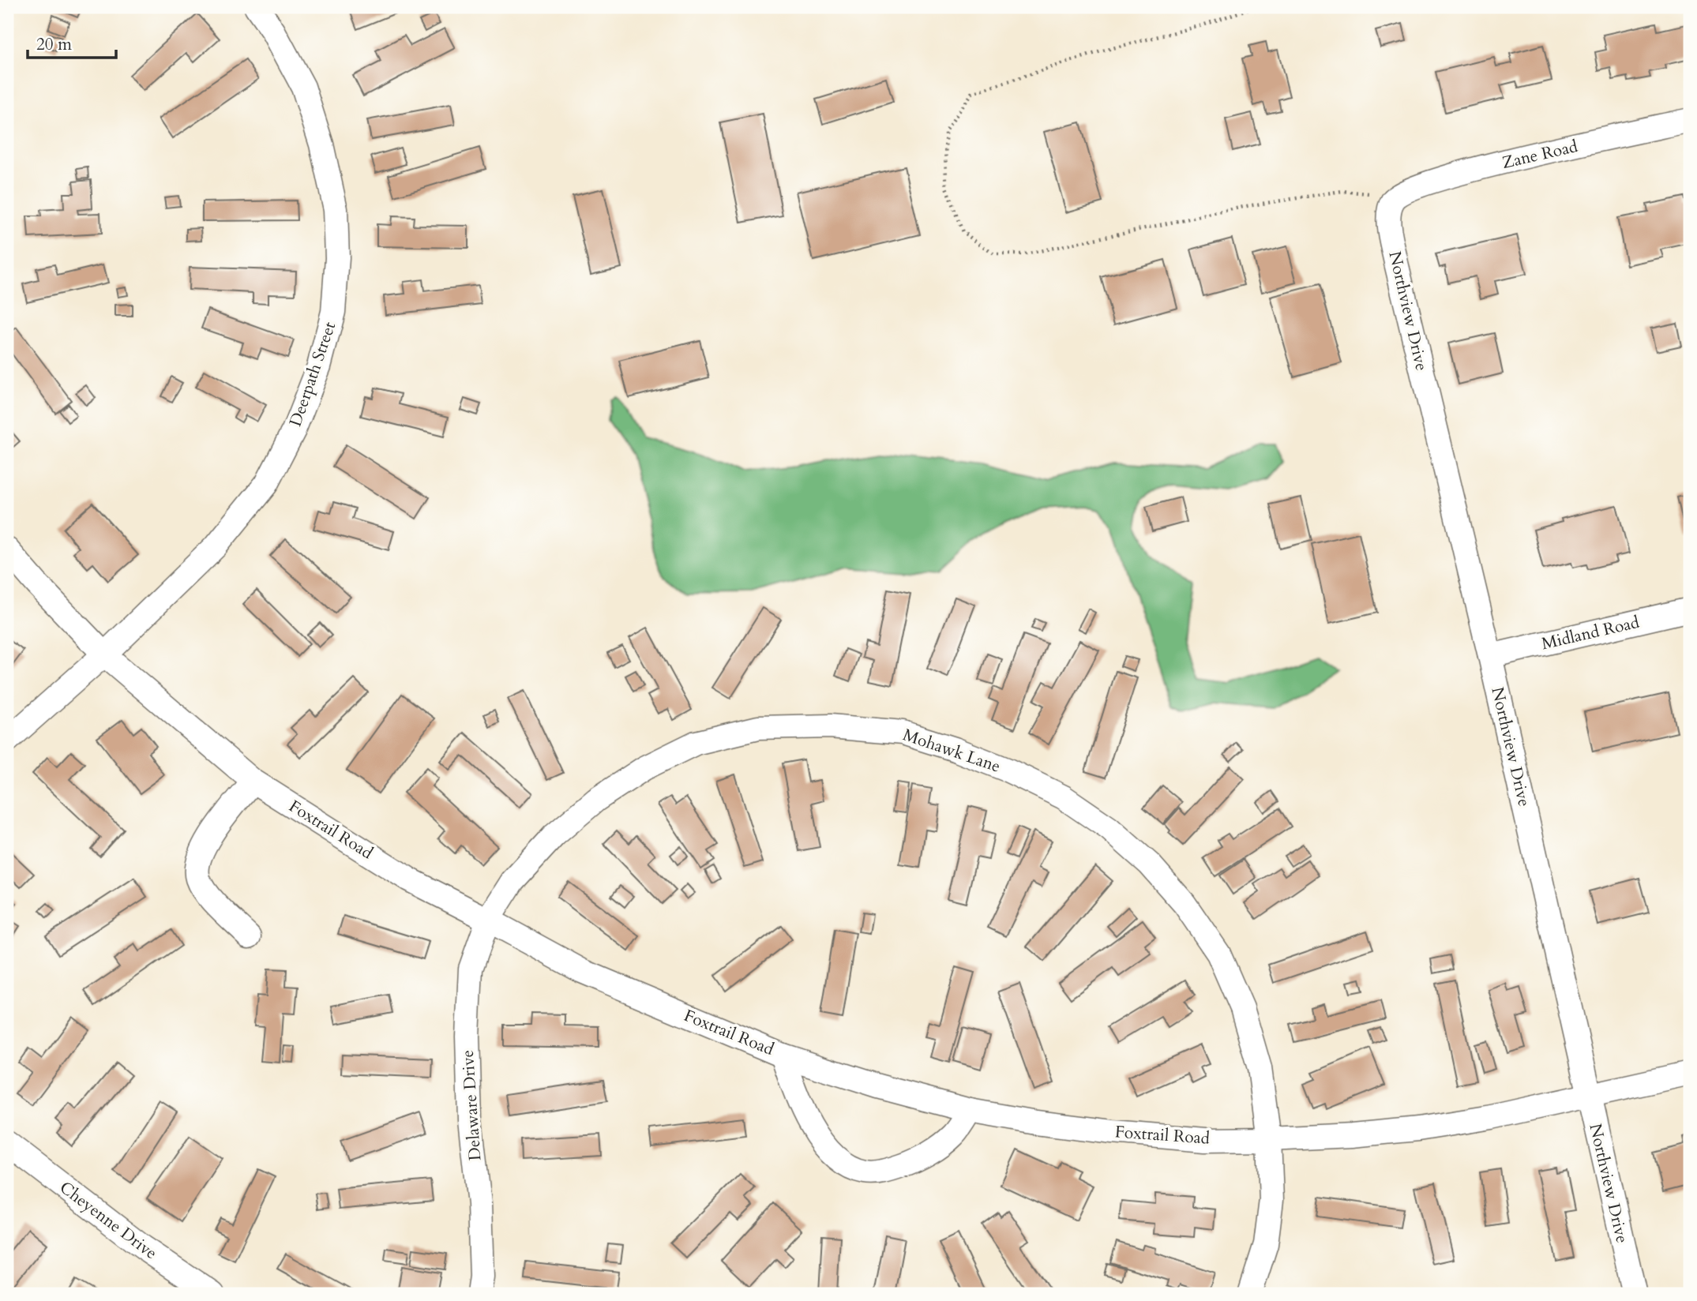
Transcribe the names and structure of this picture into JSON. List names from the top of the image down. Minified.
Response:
{"streets":{"street":["Zane Road","Northview Drive","Deerpath Street","Midland Road","Mohawk Lane","Foxtrail Road","Delaware Drive","Cheyenne Drive"]},"crossings":[["Zane Road","Northview Drive"],["Northview Drive","Midland Road"],["Northview Drive","Foxtrail Road"],["Deerpath Street","Foxtrail Road"],["Mohawk Lane","Foxtrail Road"],["Mohawk Lane","Delaware Drive"],["Foxtrail Road","Delaware Drive"]],"scale_bar":"20 m"}
